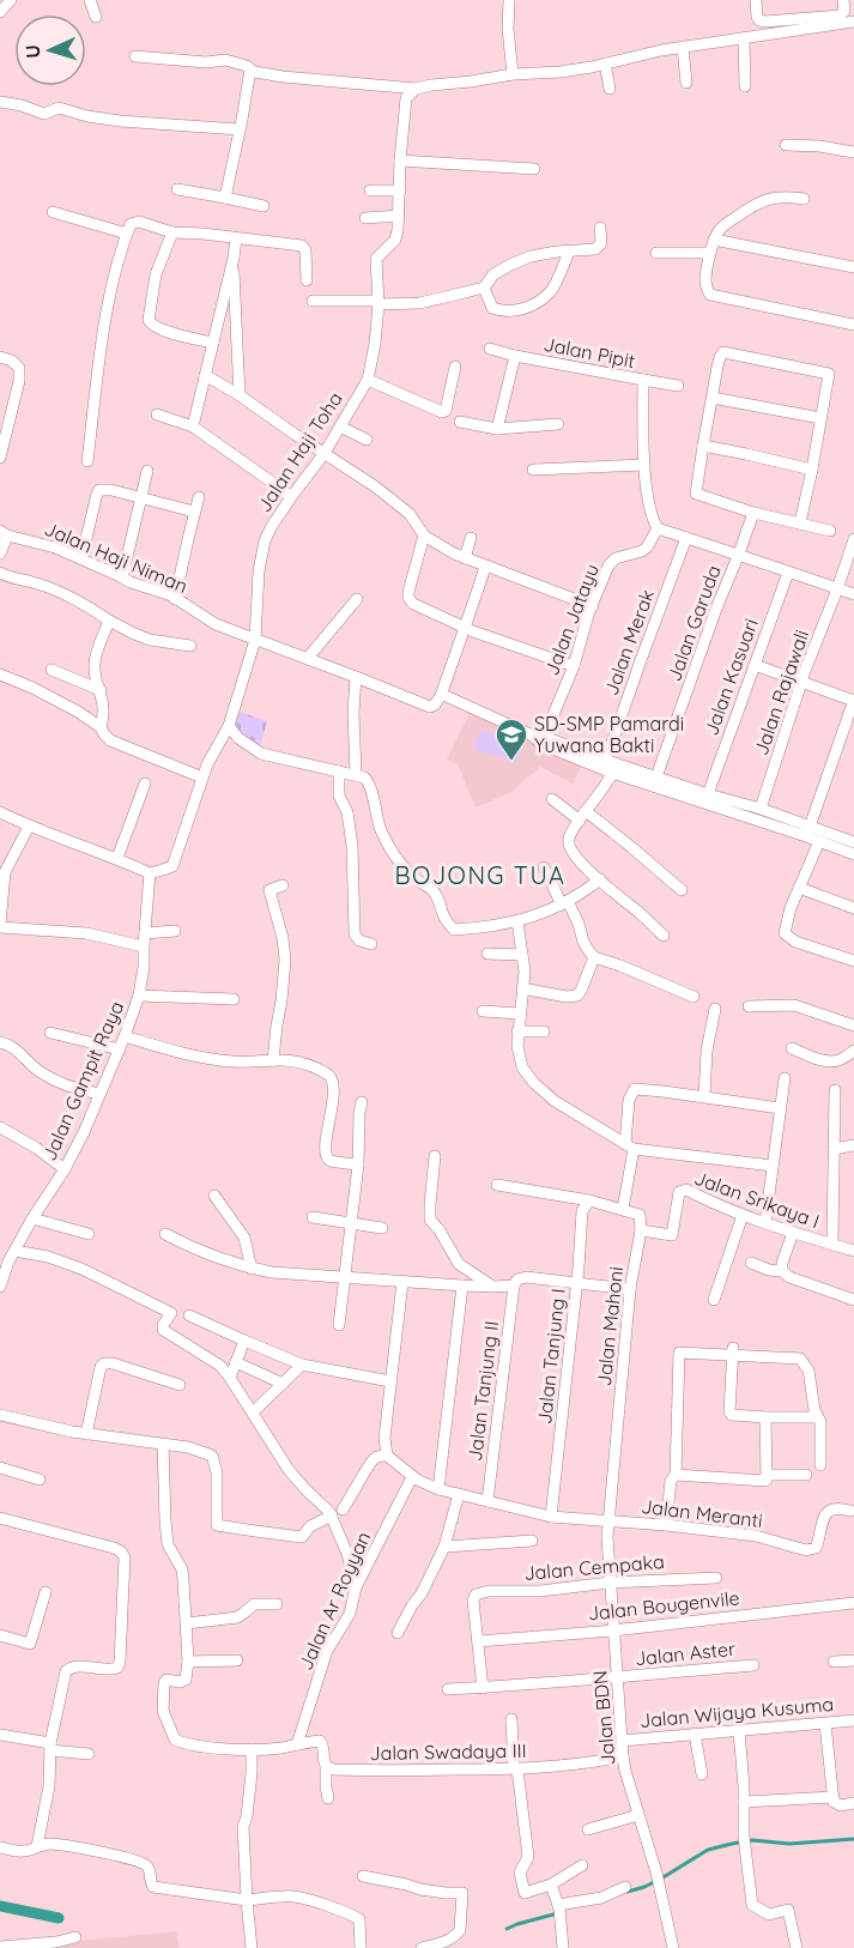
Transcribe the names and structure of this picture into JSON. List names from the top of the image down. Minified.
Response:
{"streets":{"street":["Jalan Pipit","Jalan Haji Toha","Jalan Haji Niman","Jalan Jatayu","Jalan Garuda","Jalan Merak","Jalan Kasuari","Jalan Rajawali","Jalan Gampit Raya","Jalan Srikaya I","Jalan Mahoni","Jalan Tanjung I","Jalan Tanjung II","Jalan Meranti","Jalan Cempaka","Jalan Ar Royyan","Jalan Bougenvile","Jalan Aster","Jalan Wijaya Kusuma","Jalan BDN","Jalan Swadaya III"]},"crossings":[["Jalan Pipit","Jalan Jatayu"],["Jalan Haji Toha","Jalan Haji Niman"],["Jalan Haji Toha","Jalan Gampit Raya"],["Jalan Srikaya I","Jalan Mahoni"],["Jalan Mahoni","Jalan Meranti"],["Jalan Mahoni","Jalan BDN"],["Jalan Tanjung I","Jalan Meranti"],["Jalan Tanjung II","Jalan Meranti"],["Jalan Meranti","Jalan Ar Royyan"],["Jalan Meranti","Jalan BDN"],["Jalan Cempaka","Jalan Bougenvile"],["Jalan Cempaka","Jalan BDN"],["Jalan Bougenvile","Jalan BDN"],["Jalan Aster","Jalan BDN"],["Jalan Wijaya Kusuma","Jalan BDN"],["Jalan BDN","Jalan Swadaya III"]],"districts":["BOJONG TUA"],"places":{"school or university":["SD-SMP Pamardi Yuwana Bakti"]},"north":"left"}
